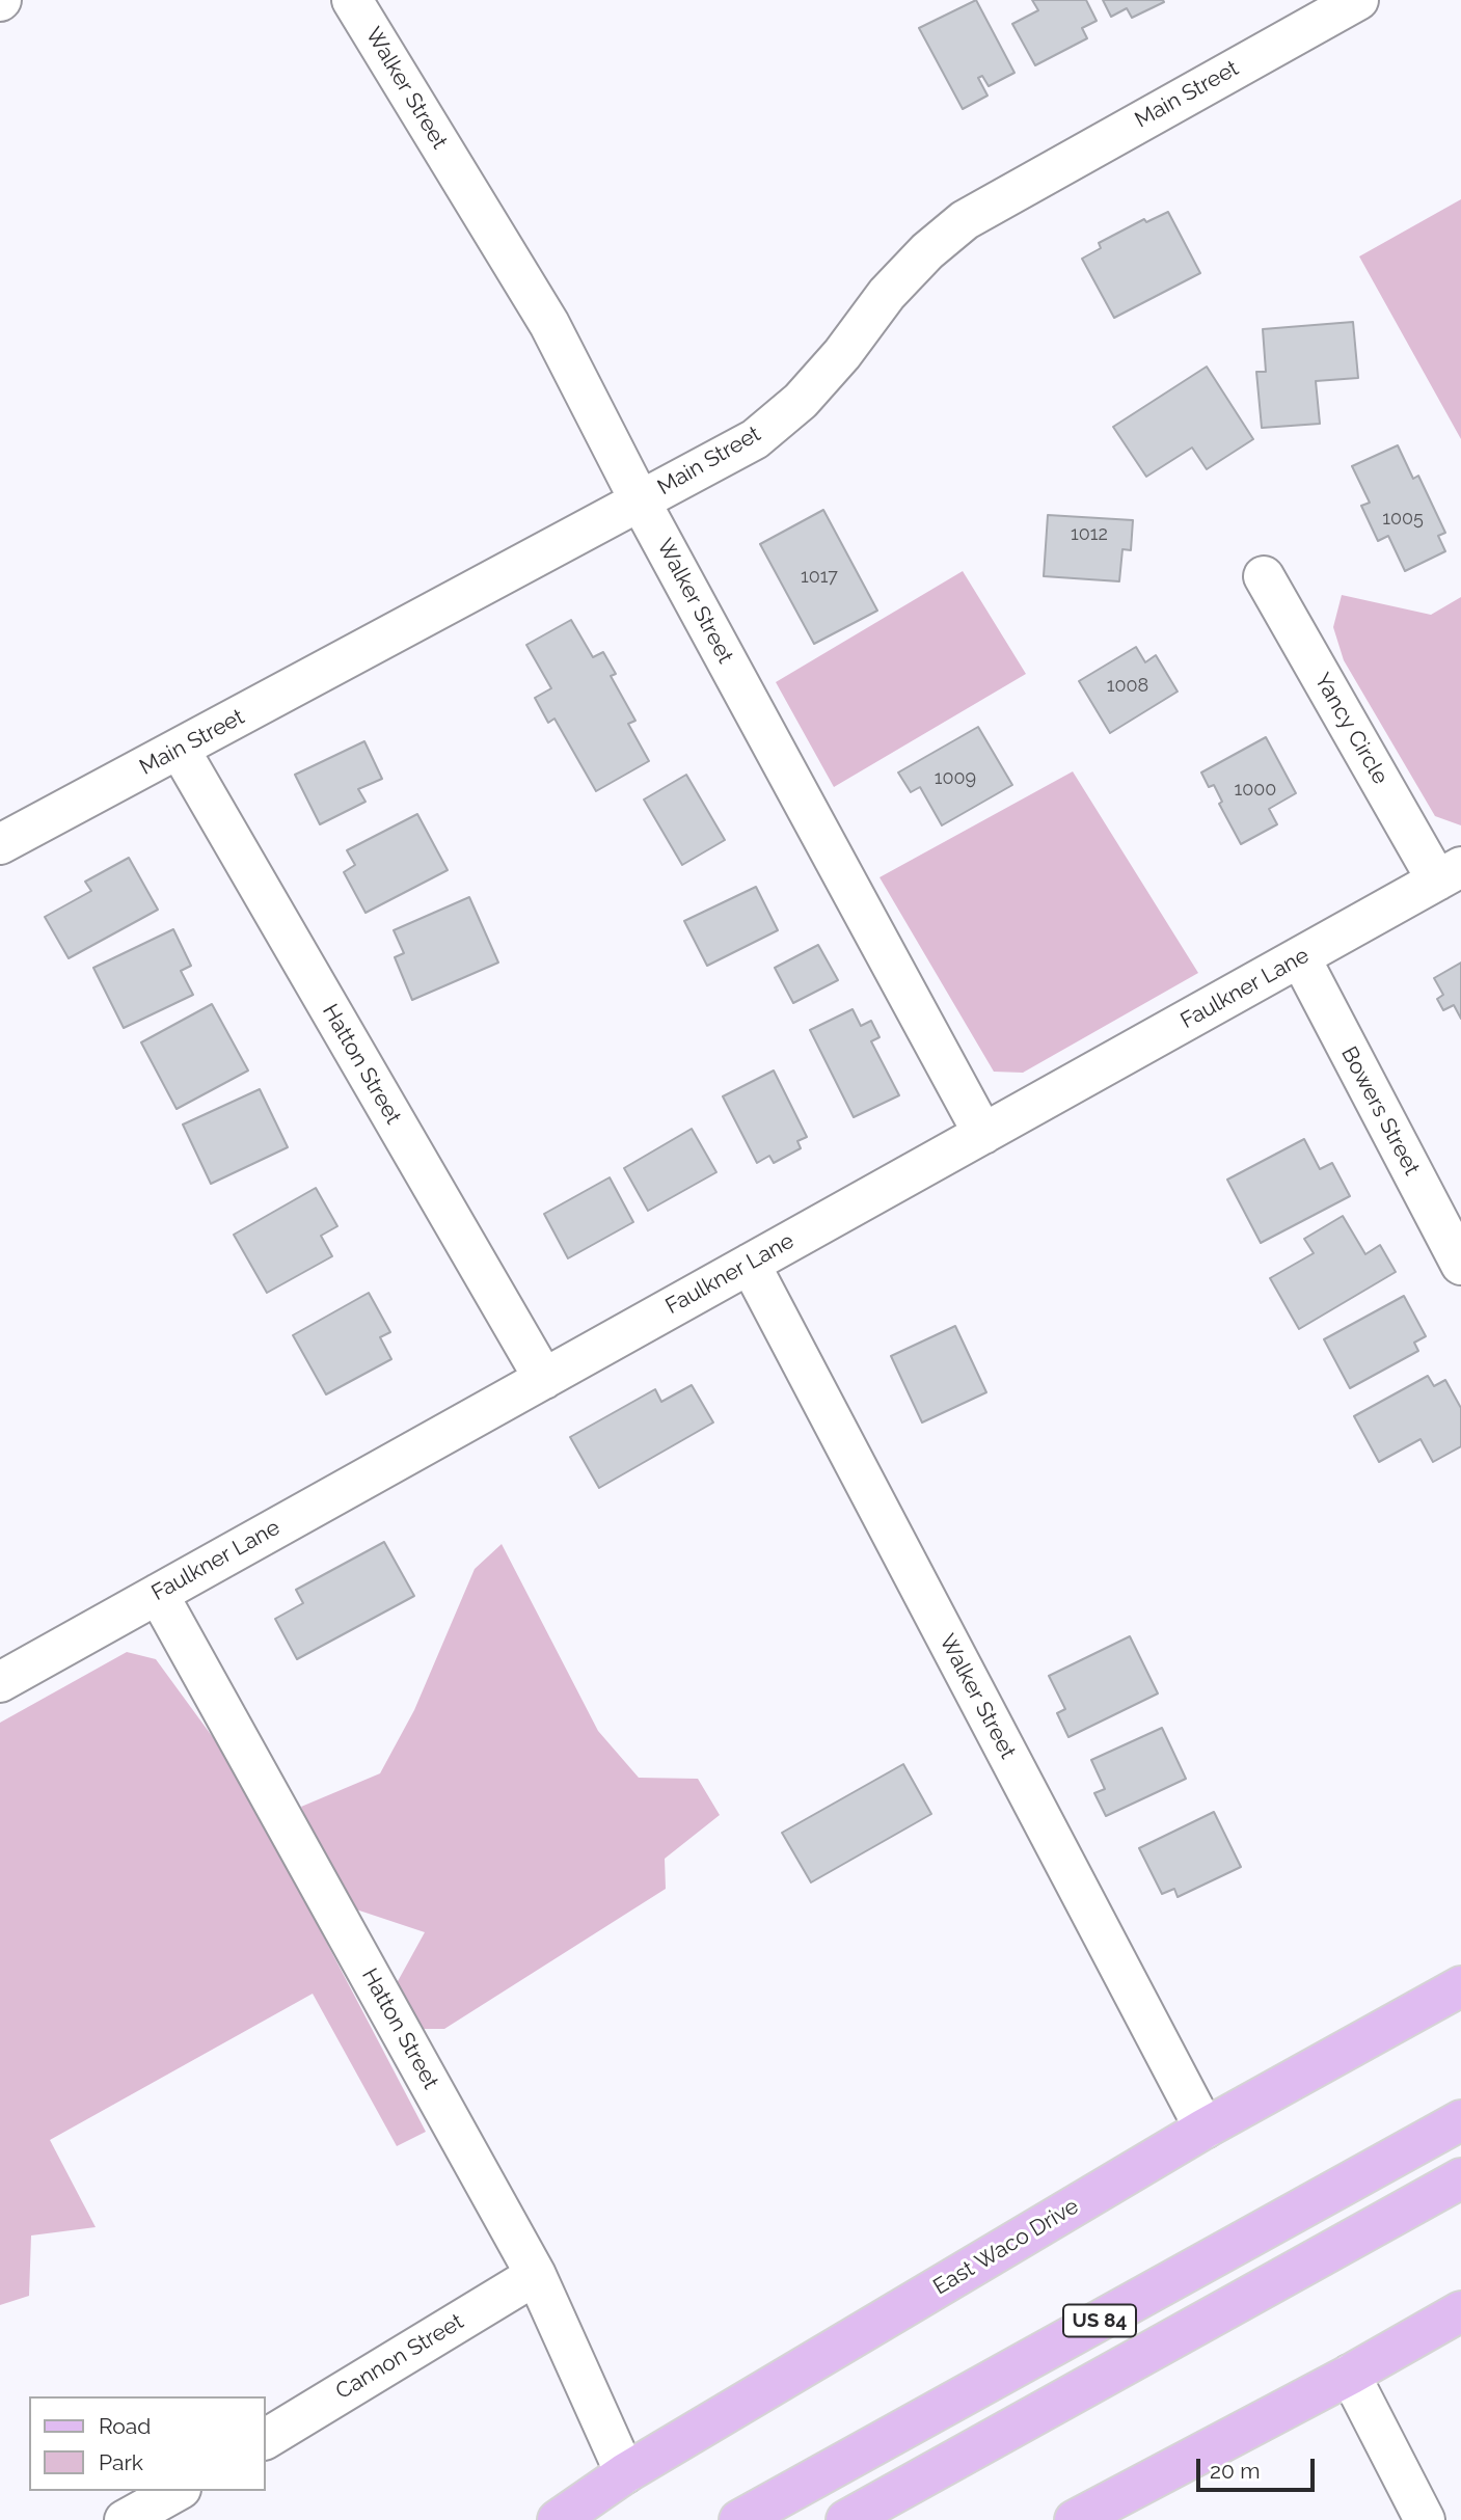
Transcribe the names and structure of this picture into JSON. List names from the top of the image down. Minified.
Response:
{"streets":{"main road":["East Waco Drive","US 84"],"street":["Walker Street","Main Street","Yancy Circle","Faulkner Lane","Hatton Street","Bowers Street","Cannon Street"]},"crossings":[["Walker Street","Main Street"],["Walker Street","Faulkner Lane"],["Walker Street","East Waco Drive"],["Main Street","Hatton Street"],["Yancy Circle","Faulkner Lane"],["Faulkner Lane","Hatton Street"],["Faulkner Lane","Bowers Street"],["Hatton Street","East Waco Drive"],["Hatton Street","Cannon Street"]],"house_numbers":["1005","1012","1017","1008","1009","1000"],"legend":["Road","Park"],"scale_bar":"20 m"}
